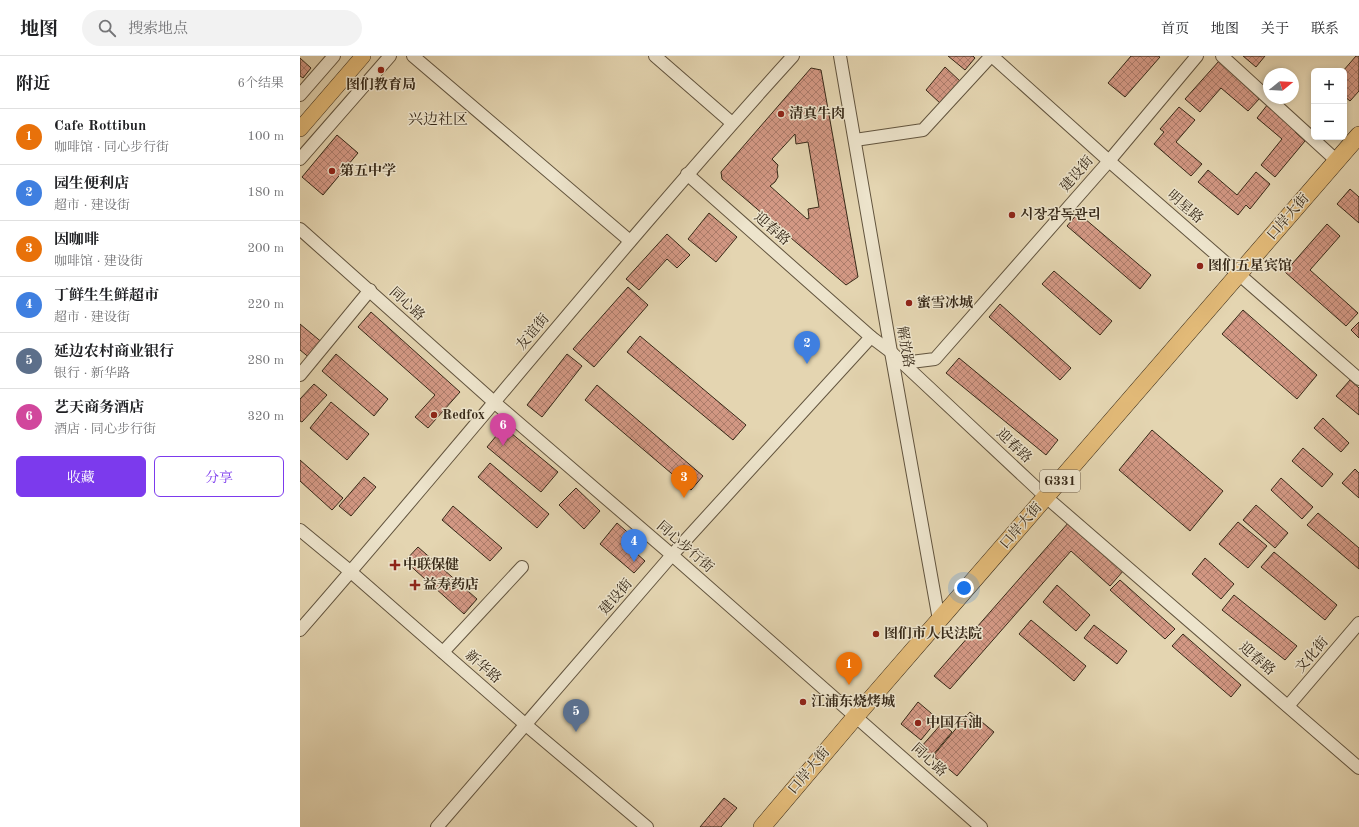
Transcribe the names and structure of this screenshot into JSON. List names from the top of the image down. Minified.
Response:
{"streets":{"highway":["口岸大街","G331"],"street":["建设街","明星路","迎春路","同心路","友谊街","解放路","同心步行街","文化街","新华路"]},"crossings":[["建设街","明星路"],["建设街","迎春路"],["建设街","同心步行街"],["建设街","新华路"],["明星路","口岸大街"],["口岸大街","迎春路"],["口岸大街","同心路"],["口岸大街","解放路"],["口岸大街","同心步行街"],["迎春路","友谊街"],["迎春路","解放路"],["迎春路","文化街"],["同心路","友谊街"],["同心路","同心步行街"],["友谊街","同心步行街"],["友谊街","新华路"]],"districts":["兴边社区"],"places":{"other":["图们教育局","清真牛肉","第五中学","시장감독관리","图们五星宾馆","蜜雪冰城","Redfox","图们市人民法院","江浦东烧烤城","中国石油"],"health":["中联保健","益寿药店"]},"north":"right","page":{"header":"地图","search":"搜索地点","nav":["首页","地图","关于","联系"],"heading":["附近","6个结果"],"map_buttons":["+","−"],"list":[{"mark":"1","name":"Cafe Rottibun","note":"咖啡馆 · 同心步行街","value":"100 m"},{"mark":"2","name":"园生便利店","note":"超市 · 建设街","value":"180 m"},{"mark":"3","name":"因咖啡","note":"咖啡馆 · 建设街","value":"200 m"},{"mark":"4","name":"丁鲜生生鲜超市","note":"超市 · 建设街","value":"220 m"},{"mark":"5","name":"延边农村商业银行","note":"银行 · 新华路","value":"280 m"},{"mark":"6","name":"艺天商务酒店","note":"酒店 · 同心步行街","value":"320 m"}],"pins":["2","6","3","4","1","5"],"buttons":["收藏","分享"]}}
